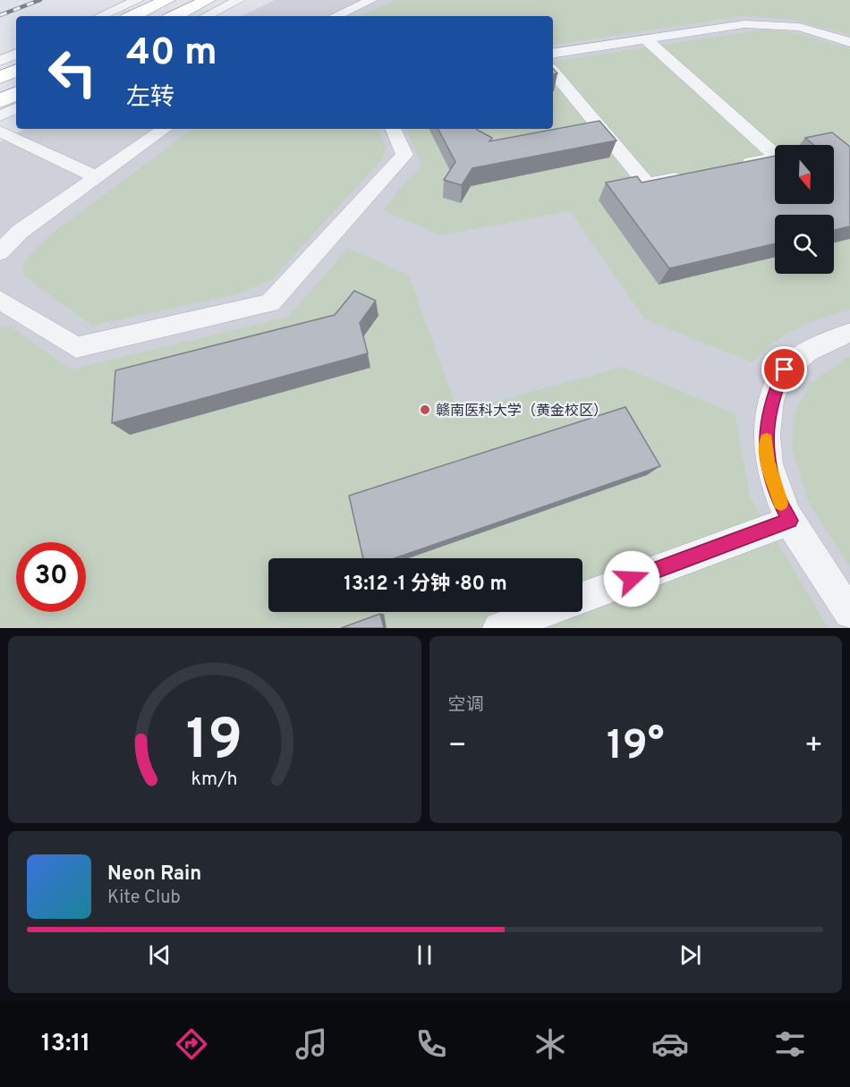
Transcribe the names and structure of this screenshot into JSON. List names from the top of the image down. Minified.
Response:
{"places":["赣南医科大学（黄金校区）"],"north":"bottom","page":{"turn":["40 m","左转"],"limit":"30","trip":"13:12 · 1 分钟 · 80 m","tile":"空调","heat":["−","19°","+"],"song":["Neon Rain","Kite Club"],"tabs":"13:11","gauge":["19","km/h"]}}
